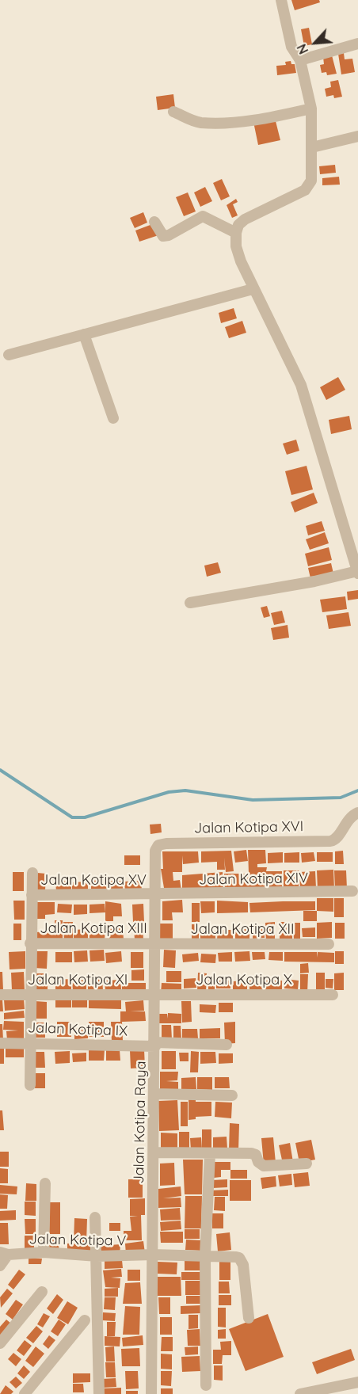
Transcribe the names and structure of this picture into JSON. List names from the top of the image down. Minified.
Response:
{"streets":{"street":["Jalan Kotipa XVI","Jalan Kotipa XIV","Jalan Kotipa XV","Jalan Kotipa XIII","Jalan Kotipa XII","Jalan Kotipa XI","Jalan Kotipa X","Jalan Kotipa IX","Jalan Kotipa Raya","Jalan Kotipa V"]},"crossings":[["Jalan Kotipa XVI","Jalan Kotipa Raya"],["Jalan Kotipa XIV","Jalan Kotipa XV"],["Jalan Kotipa XIV","Jalan Kotipa Raya"],["Jalan Kotipa XV","Jalan Kotipa Raya"],["Jalan Kotipa XIII","Jalan Kotipa XII"],["Jalan Kotipa XIII","Jalan Kotipa Raya"],["Jalan Kotipa XII","Jalan Kotipa Raya"],["Jalan Kotipa XI","Jalan Kotipa X"],["Jalan Kotipa XI","Jalan Kotipa Raya"],["Jalan Kotipa X","Jalan Kotipa Raya"],["Jalan Kotipa IX","Jalan Kotipa Raya"],["Jalan Kotipa Raya","Jalan Kotipa V"]],"north":"bottom left"}
